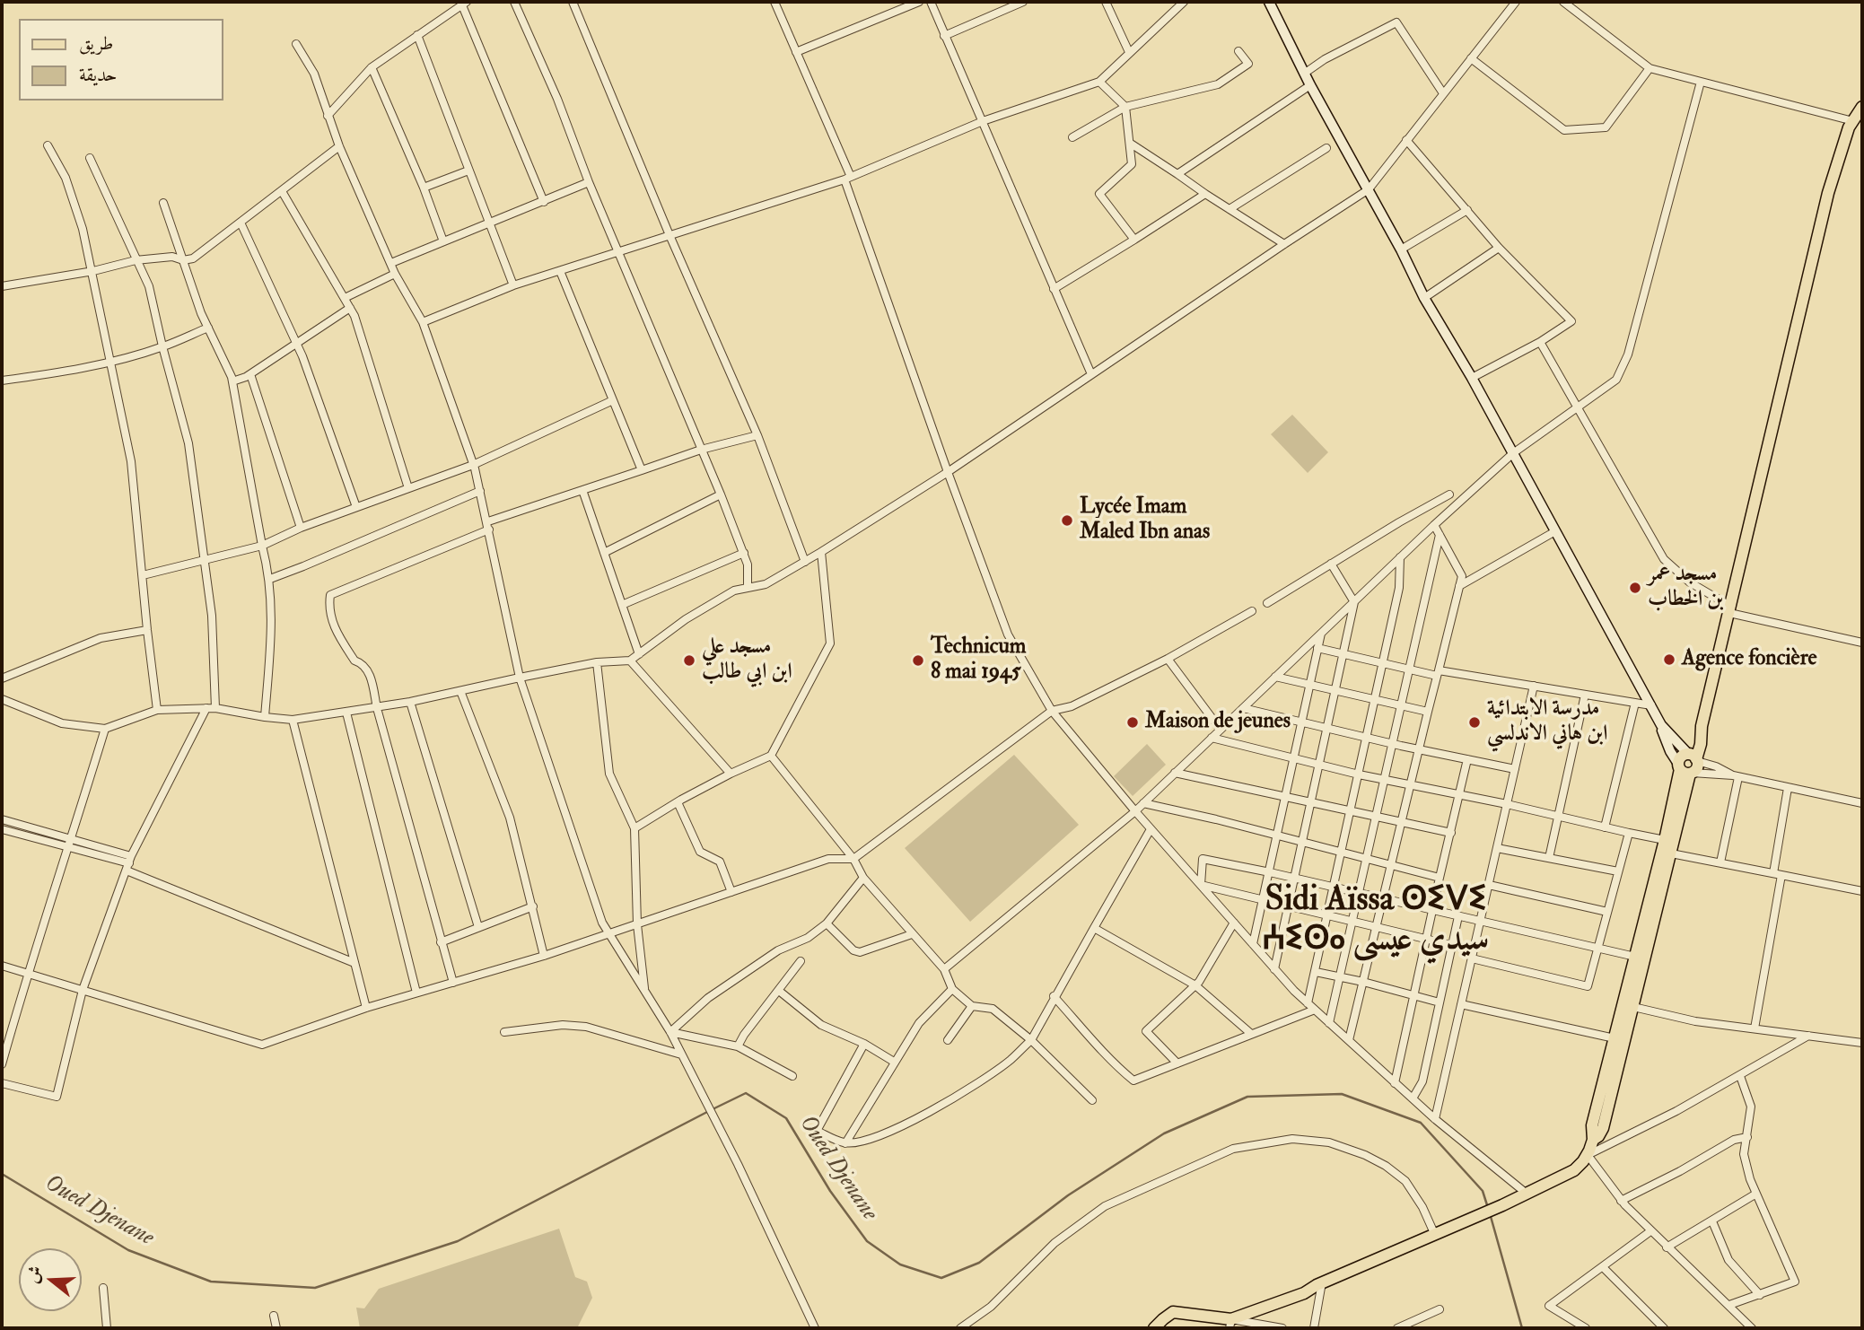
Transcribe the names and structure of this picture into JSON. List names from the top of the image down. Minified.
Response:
{"districts":["Sidi Aïssa ⵙⵉⴸⵉ ⵄⵉⵙⴰ سيدي عيسى"],"water":["Oued Djenane"],"places":["Lycée Imam Maled Ibn anas","مسجد عمر بن الخطاب","Agence foncière","مسجد علي ابن ابي طالب","Technicum 8 mai 1945","Maison de jeunes","مدرسة الابتدائية ابن هاني الاندلسي"],"legend":["طريق","حديقة"],"north":"left"}
